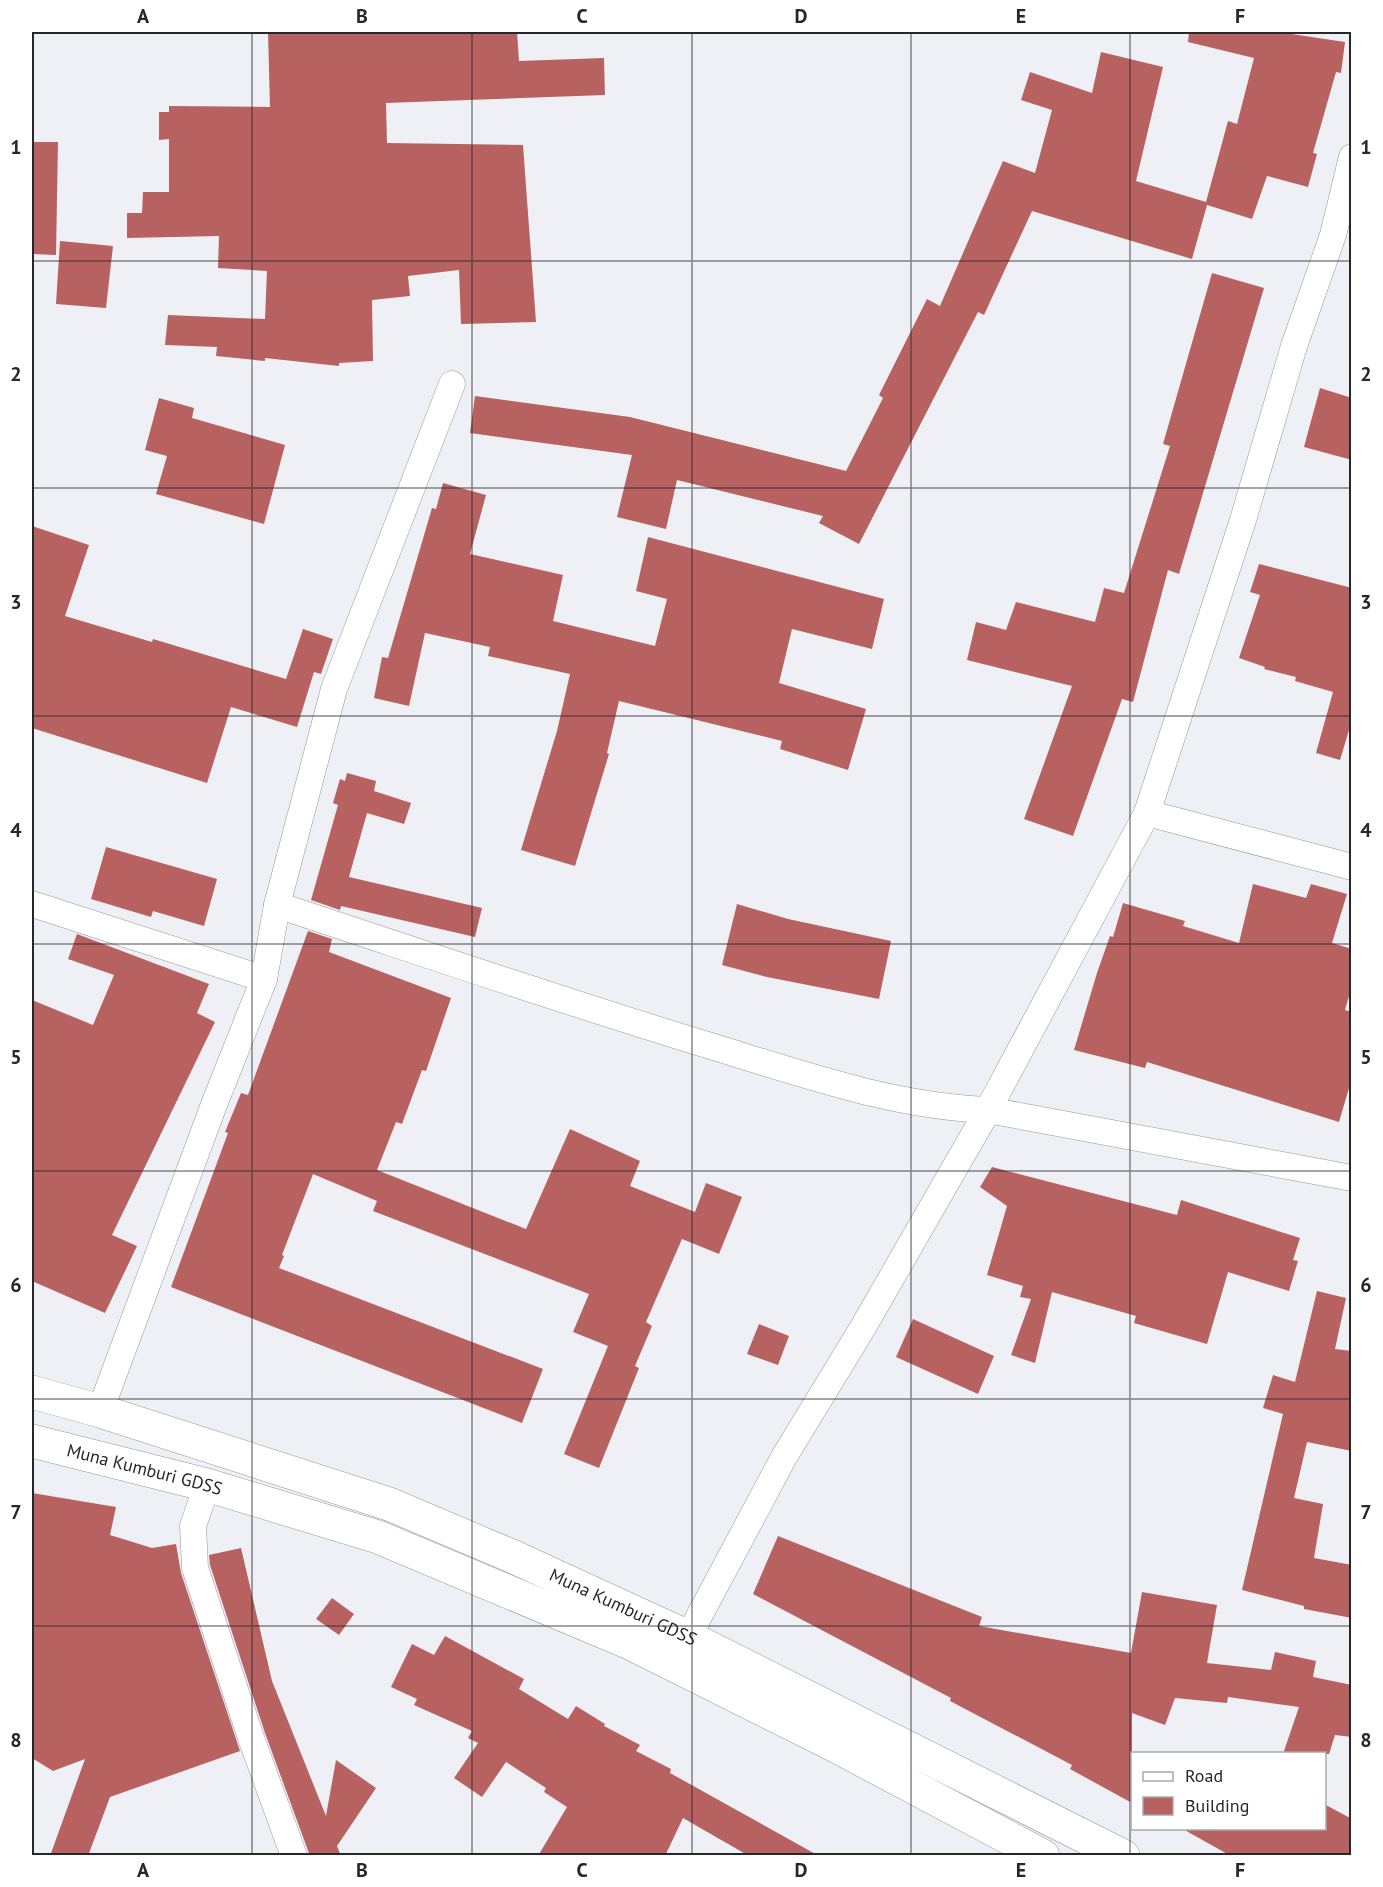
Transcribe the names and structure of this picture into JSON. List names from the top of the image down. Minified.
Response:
{"streets":{"highway":["Muna Kumburi GDSS"]},"legend":["Road","Building"],"grid":{"columns":["A","B","C","D","E","F"],"rows":["1","2","3","4","5","6","7","8"]}}
